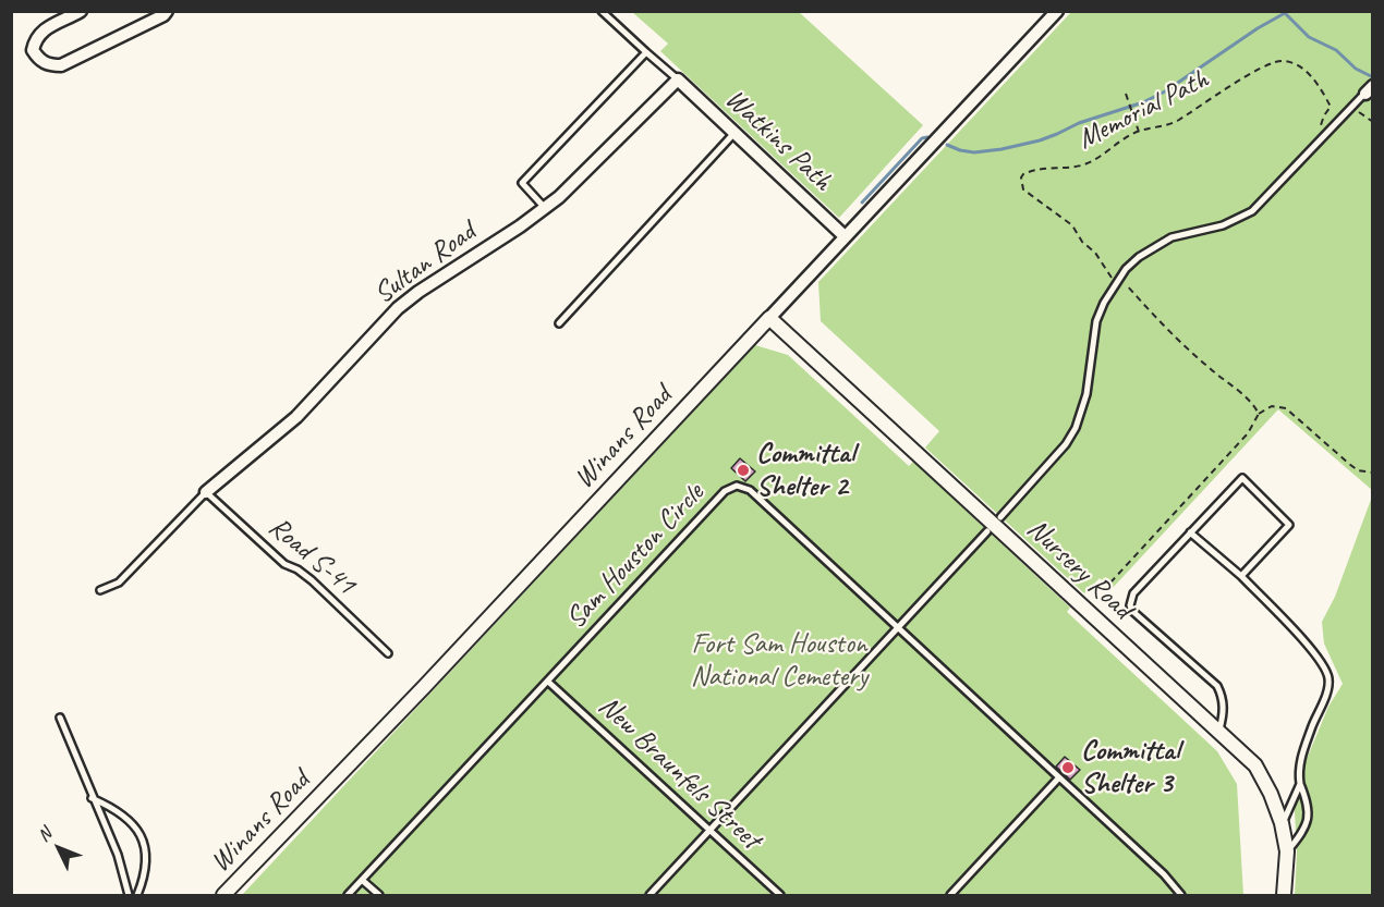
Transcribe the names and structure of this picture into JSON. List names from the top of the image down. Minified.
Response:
{"streets":{"street":["Watkins Path","Sultan Road","Winans Road","Nursery Road"],"lane":["Road S-41","Sam Houston Circle","New Braunfels Street"],"path":["Memorial Path"]},"crossings":[["Watkins Path","Sultan Road"],["Watkins Path","Winans Road"],["Sultan Road","Road S-41"],["Winans Road","Nursery Road"],["Sam Houston Circle","New Braunfels Street"]],"parks":["Fort Sam Houston National Cemetery"],"places":["Committal Shelter 2","Committal Shelter 3"],"north":"top left"}
